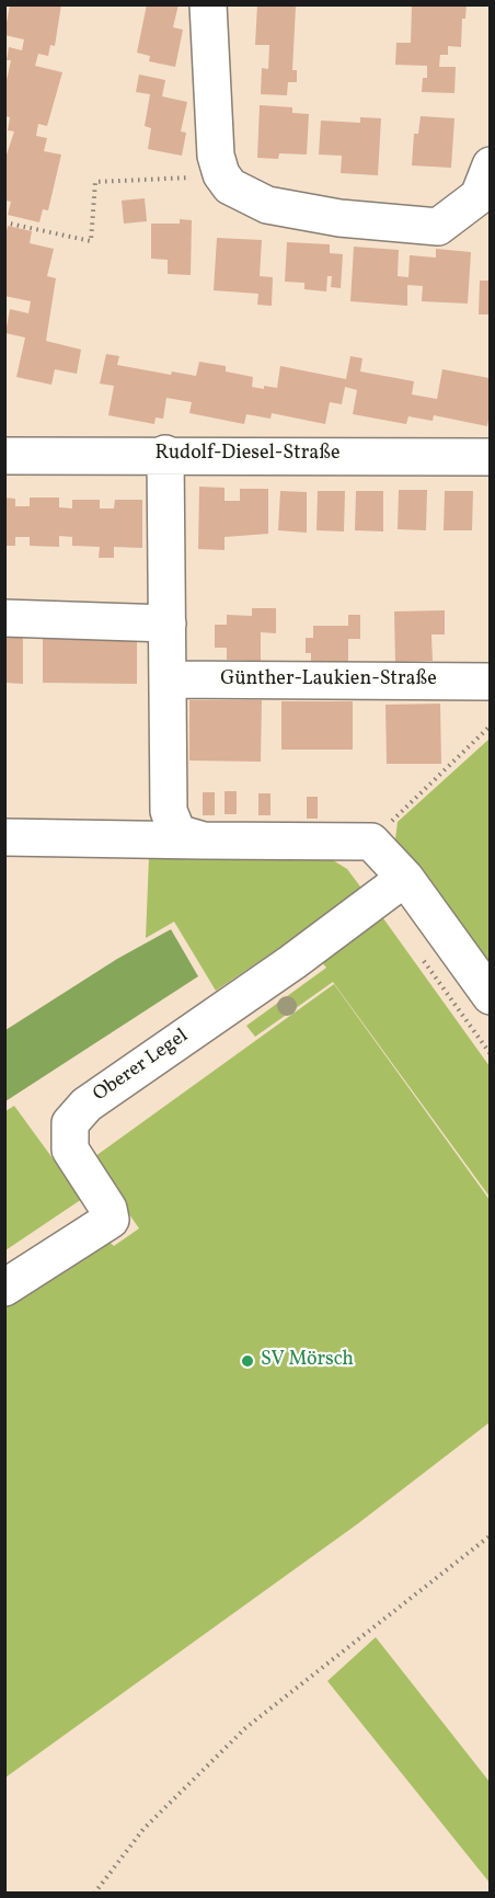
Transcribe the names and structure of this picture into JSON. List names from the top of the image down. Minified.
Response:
{"streets":{"street":["Rudolf-Diesel-Straße","Günther-Laukien-Straße","Oberer Legel"]},"places":["SV Mörsch"]}
